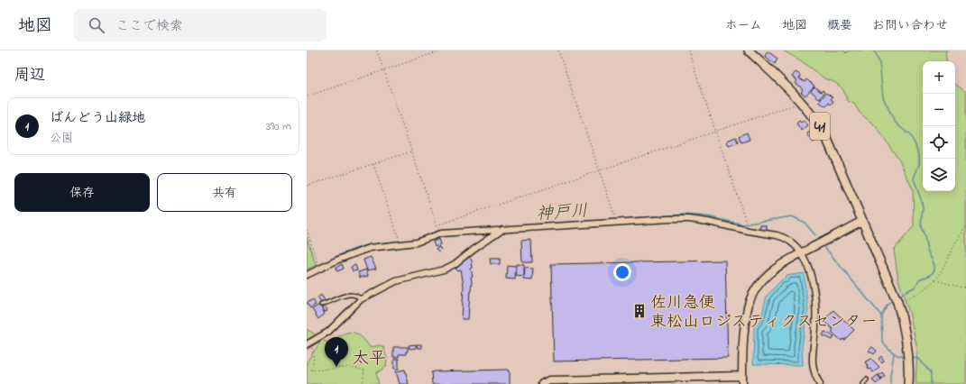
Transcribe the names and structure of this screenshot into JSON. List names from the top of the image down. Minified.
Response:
{"streets":{"main road":["41"]},"districts":["太平"],"water":["神戸川"],"places":{"building":["佐川急便 東松山ロジスティクスセンター"]},"page":{"header":"地図","search":"ここで検索","nav":["ホーム","地図","概要","お問い合わせ"],"heading":"周辺","map_buttons":["+","−"],"list":[{"mark":"1","name":"ばんどう山緑地","note":"公園","value":"390 m"}],"buttons":["保存","共有"],"pins":"1"}}
